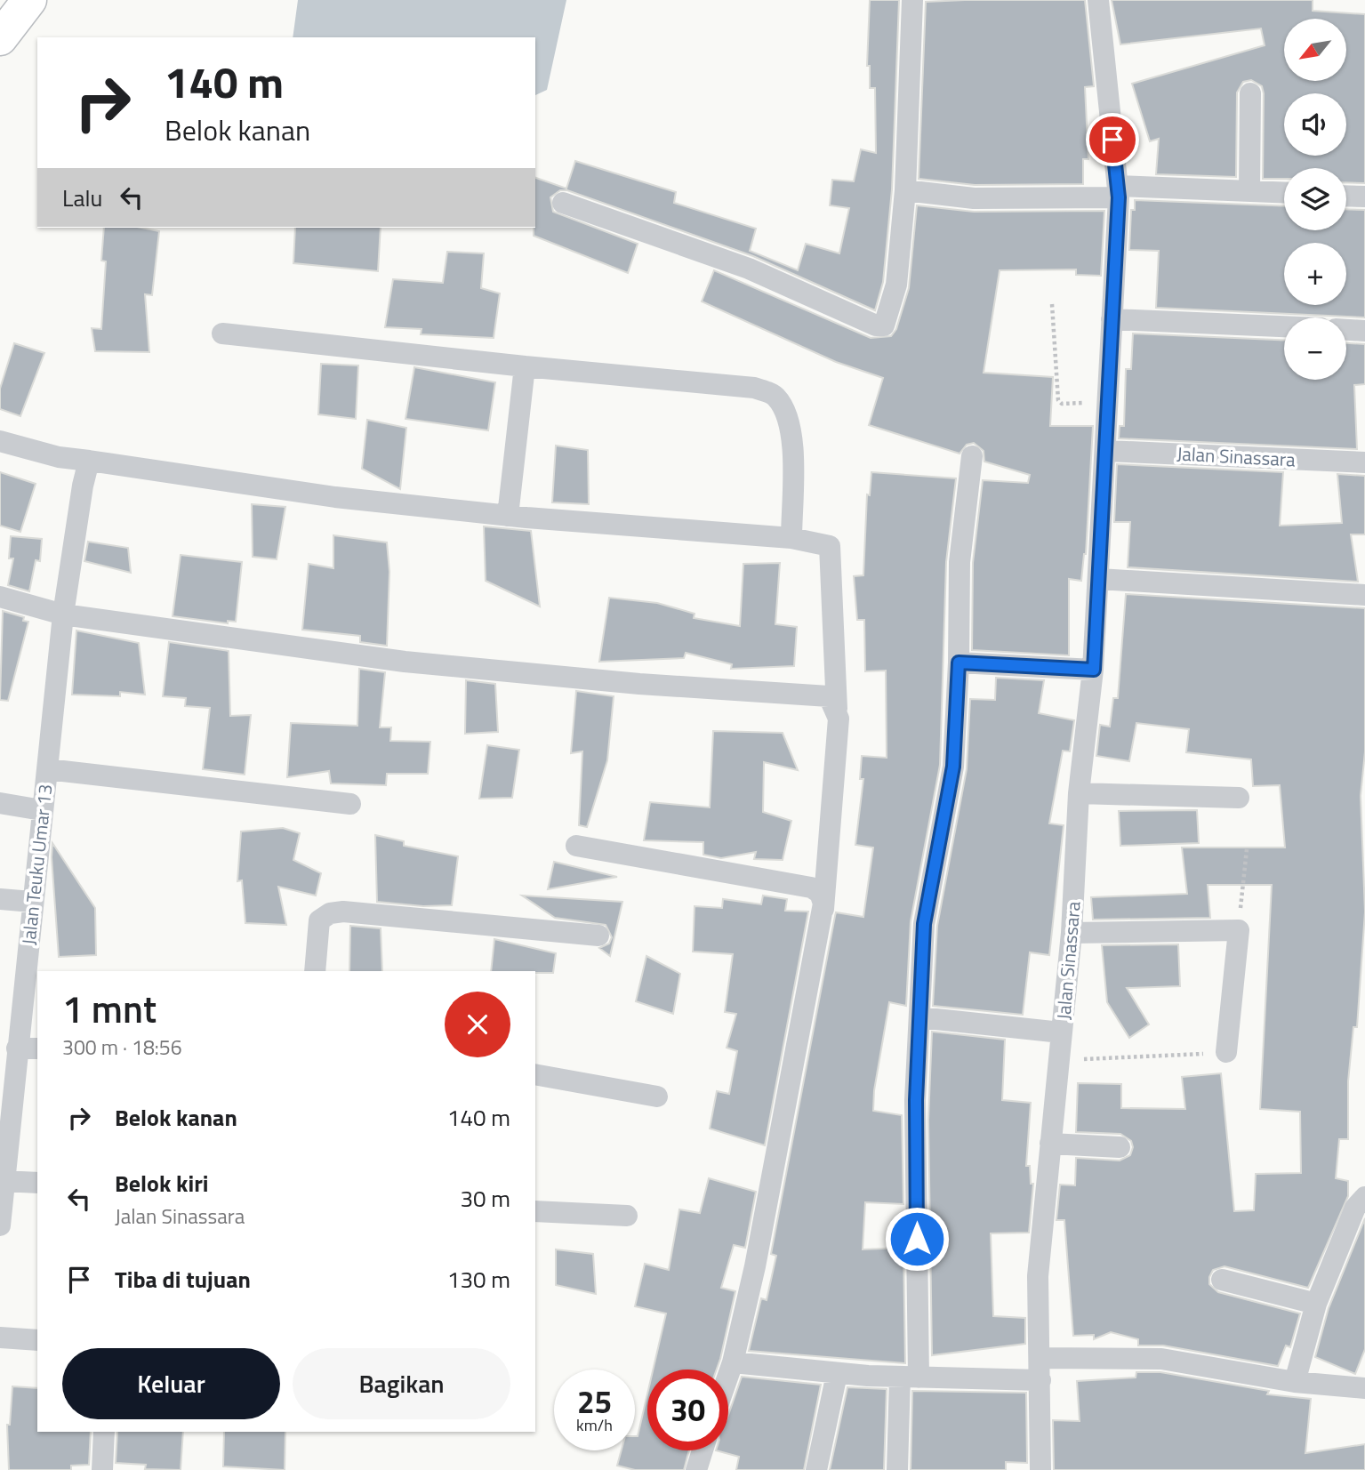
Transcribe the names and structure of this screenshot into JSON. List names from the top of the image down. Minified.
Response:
{"streets":{"street":["Jalan Sinassara","Jalan Teuku Umar 13"]},"north":"bottom left","page":{"map_buttons":["+","−"],"turn":["140 m","Belok kanan"],"then":"Lalu","heading":["1 mnt","300 m · 18:56"],"list":[{"name":"Belok kanan","value":"140 m"},{"name":"Belok kiri","note":"Jalan Sinassara","value":"30 m"},{"name":"Tiba di tujuan","value":"130 m"}],"buttons":["Keluar","Bagikan"],"speed":"25 km/h","limit":"30"}}
